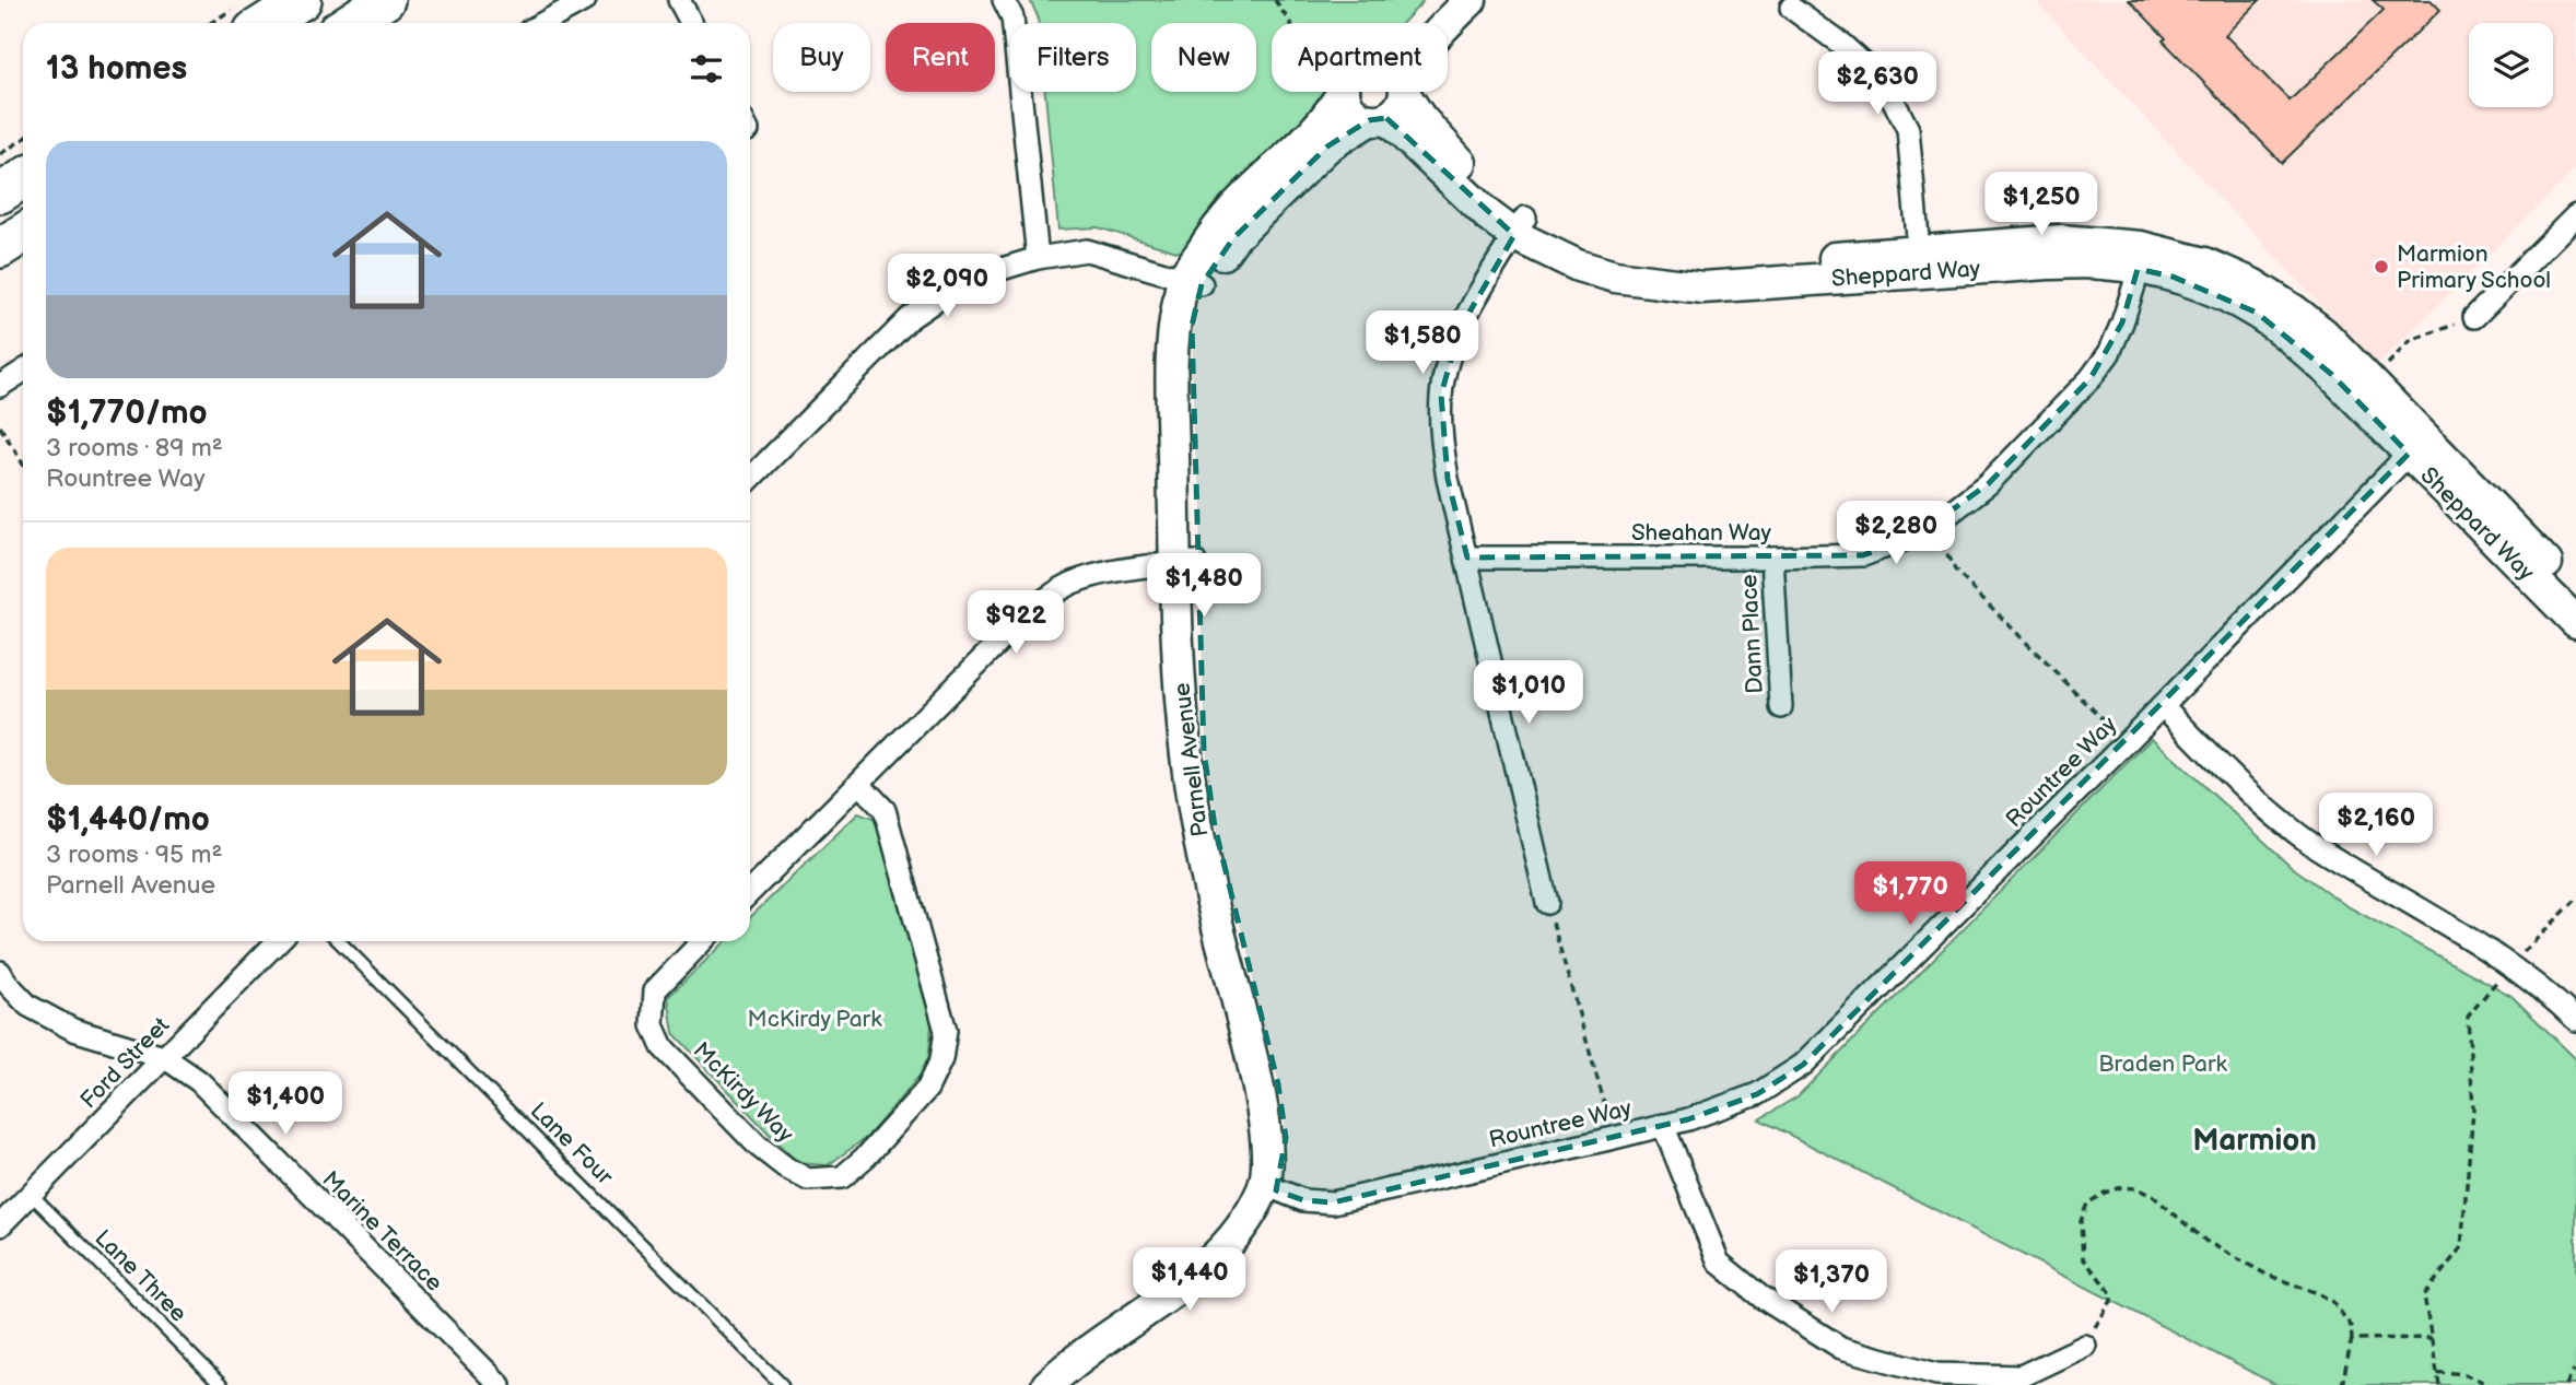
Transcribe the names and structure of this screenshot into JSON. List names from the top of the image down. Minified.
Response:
{"streets":{"street":["Sheppard Way","Sheahan Way","Dann Place","Parnell Avenue","Rountree Way","Ford Street","McKirdy Way","Marine Terrace"],"lane":["Lane Four","Lane Three"]},"crossings":[["Sheppard Way","Sheahan Way"],["Sheppard Way","Parnell Avenue"],["Sheppard Way","Rountree Way"],["Sheahan Way","Dann Place"],["Parnell Avenue","Rountree Way"],["Ford Street","Marine Terrace"],["Ford Street","Lane Three"]],"districts":["Marmion"],"parks":["McKirdy Park","Braden Park"],"places":["Marmion Primary School"],"page":{"chip":["Buy","Rent","Filters","New","Apartment"],"heading":"13 homes","price":["$2,630","$1,250","$2,090","$1,580","$2,280","$1,480","$922","$1,010","$2,160","$1,770","$1,400","$1,440","$1,370"],"list":[{"name":"$1,770/mo","note":"3 rooms · 89 m² · Rountree Way"},{"name":"$1,440/mo","note":"3 rooms · 95 m² · Parnell Avenue"}]}}
